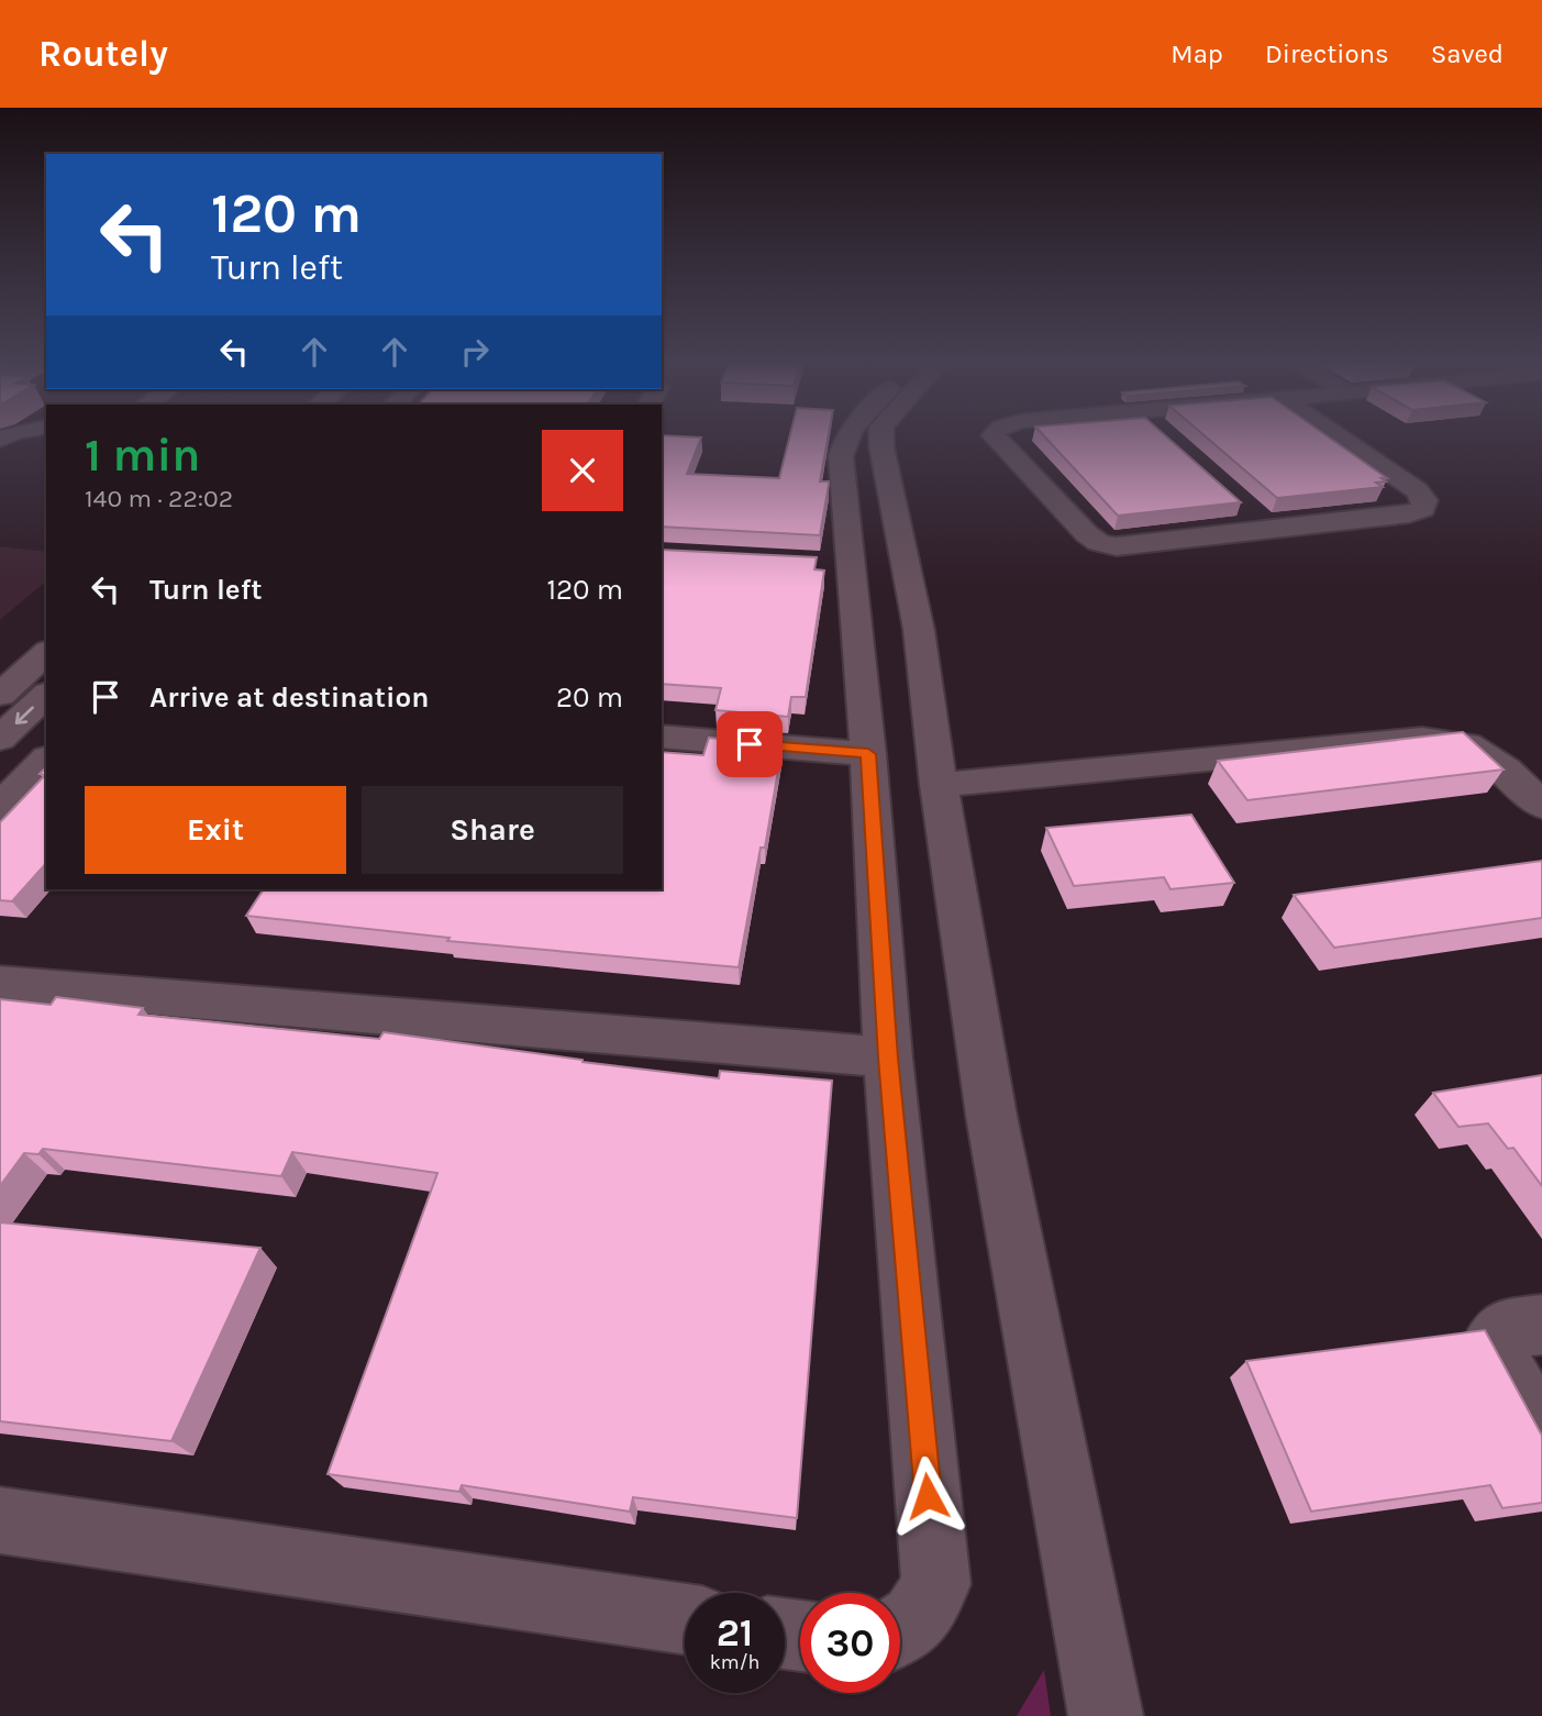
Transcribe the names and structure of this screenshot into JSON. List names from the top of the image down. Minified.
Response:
{"page":{"header":"Routely","nav":["Map","Directions","Saved"],"turn":["120 m","Turn left"],"heading":["1 min","140 m · 22:02"],"list":[{"name":"Turn left","value":"120 m"},{"name":"Arrive at destination","value":"20 m"}],"buttons":["Exit","Share"],"speed":"21 km/h","limit":"30"}}
